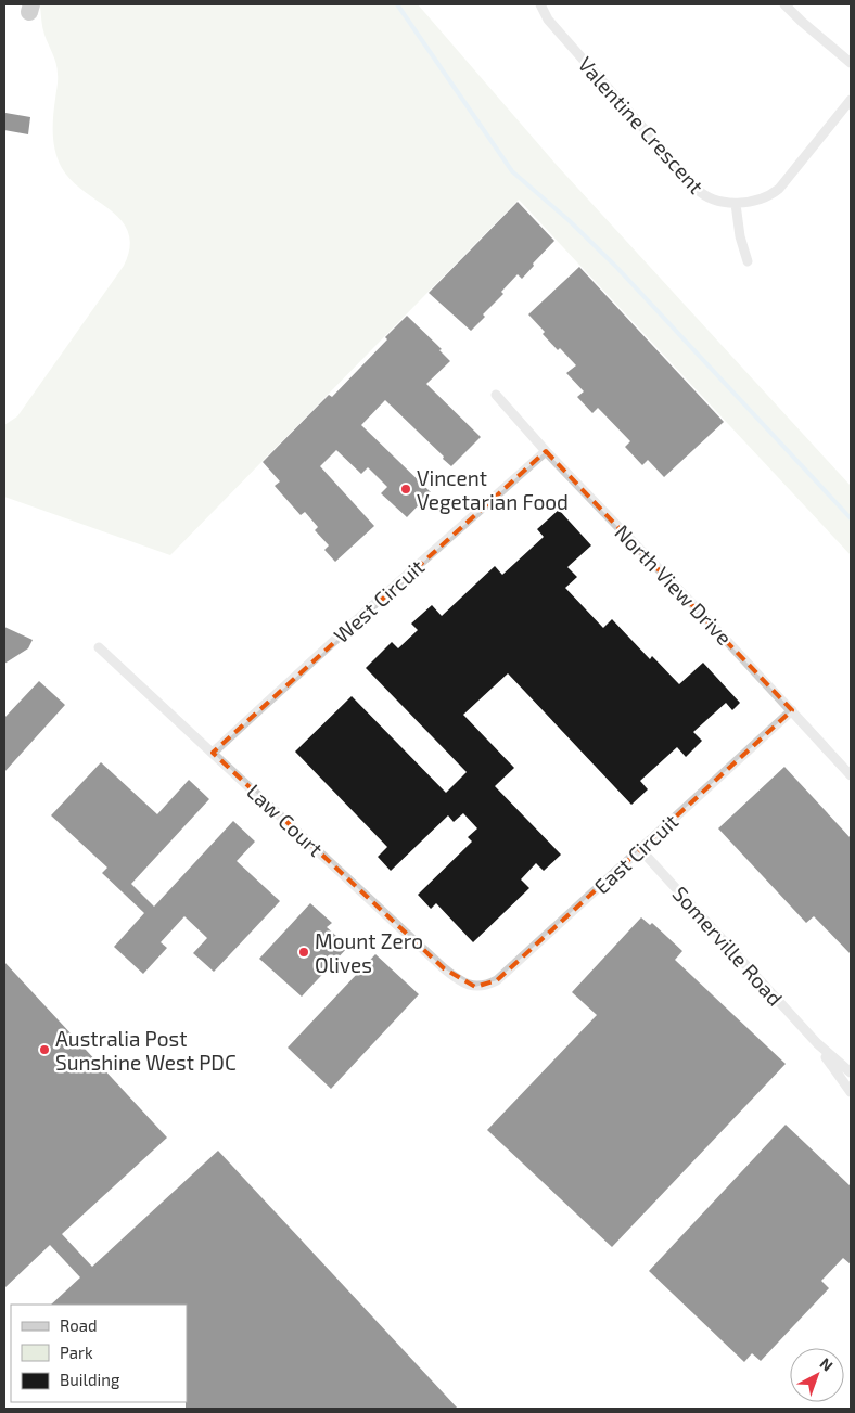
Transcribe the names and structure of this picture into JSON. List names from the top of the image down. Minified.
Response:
{"streets":{"street":["Valentine Crescent","North View Drive","West Circuit","Law Court","East Circuit","Somerville Road"]},"crossings":[["North View Drive","West Circuit"],["North View Drive","East Circuit"],["West Circuit","Law Court"],["Law Court","East Circuit"],["East Circuit","Somerville Road"]],"places":["Vincent Vegetarian Food","Mount Zero Olives","Australia Post Sunshine West PDC"],"legend":["Road","Park","Building"],"north":"top right"}
